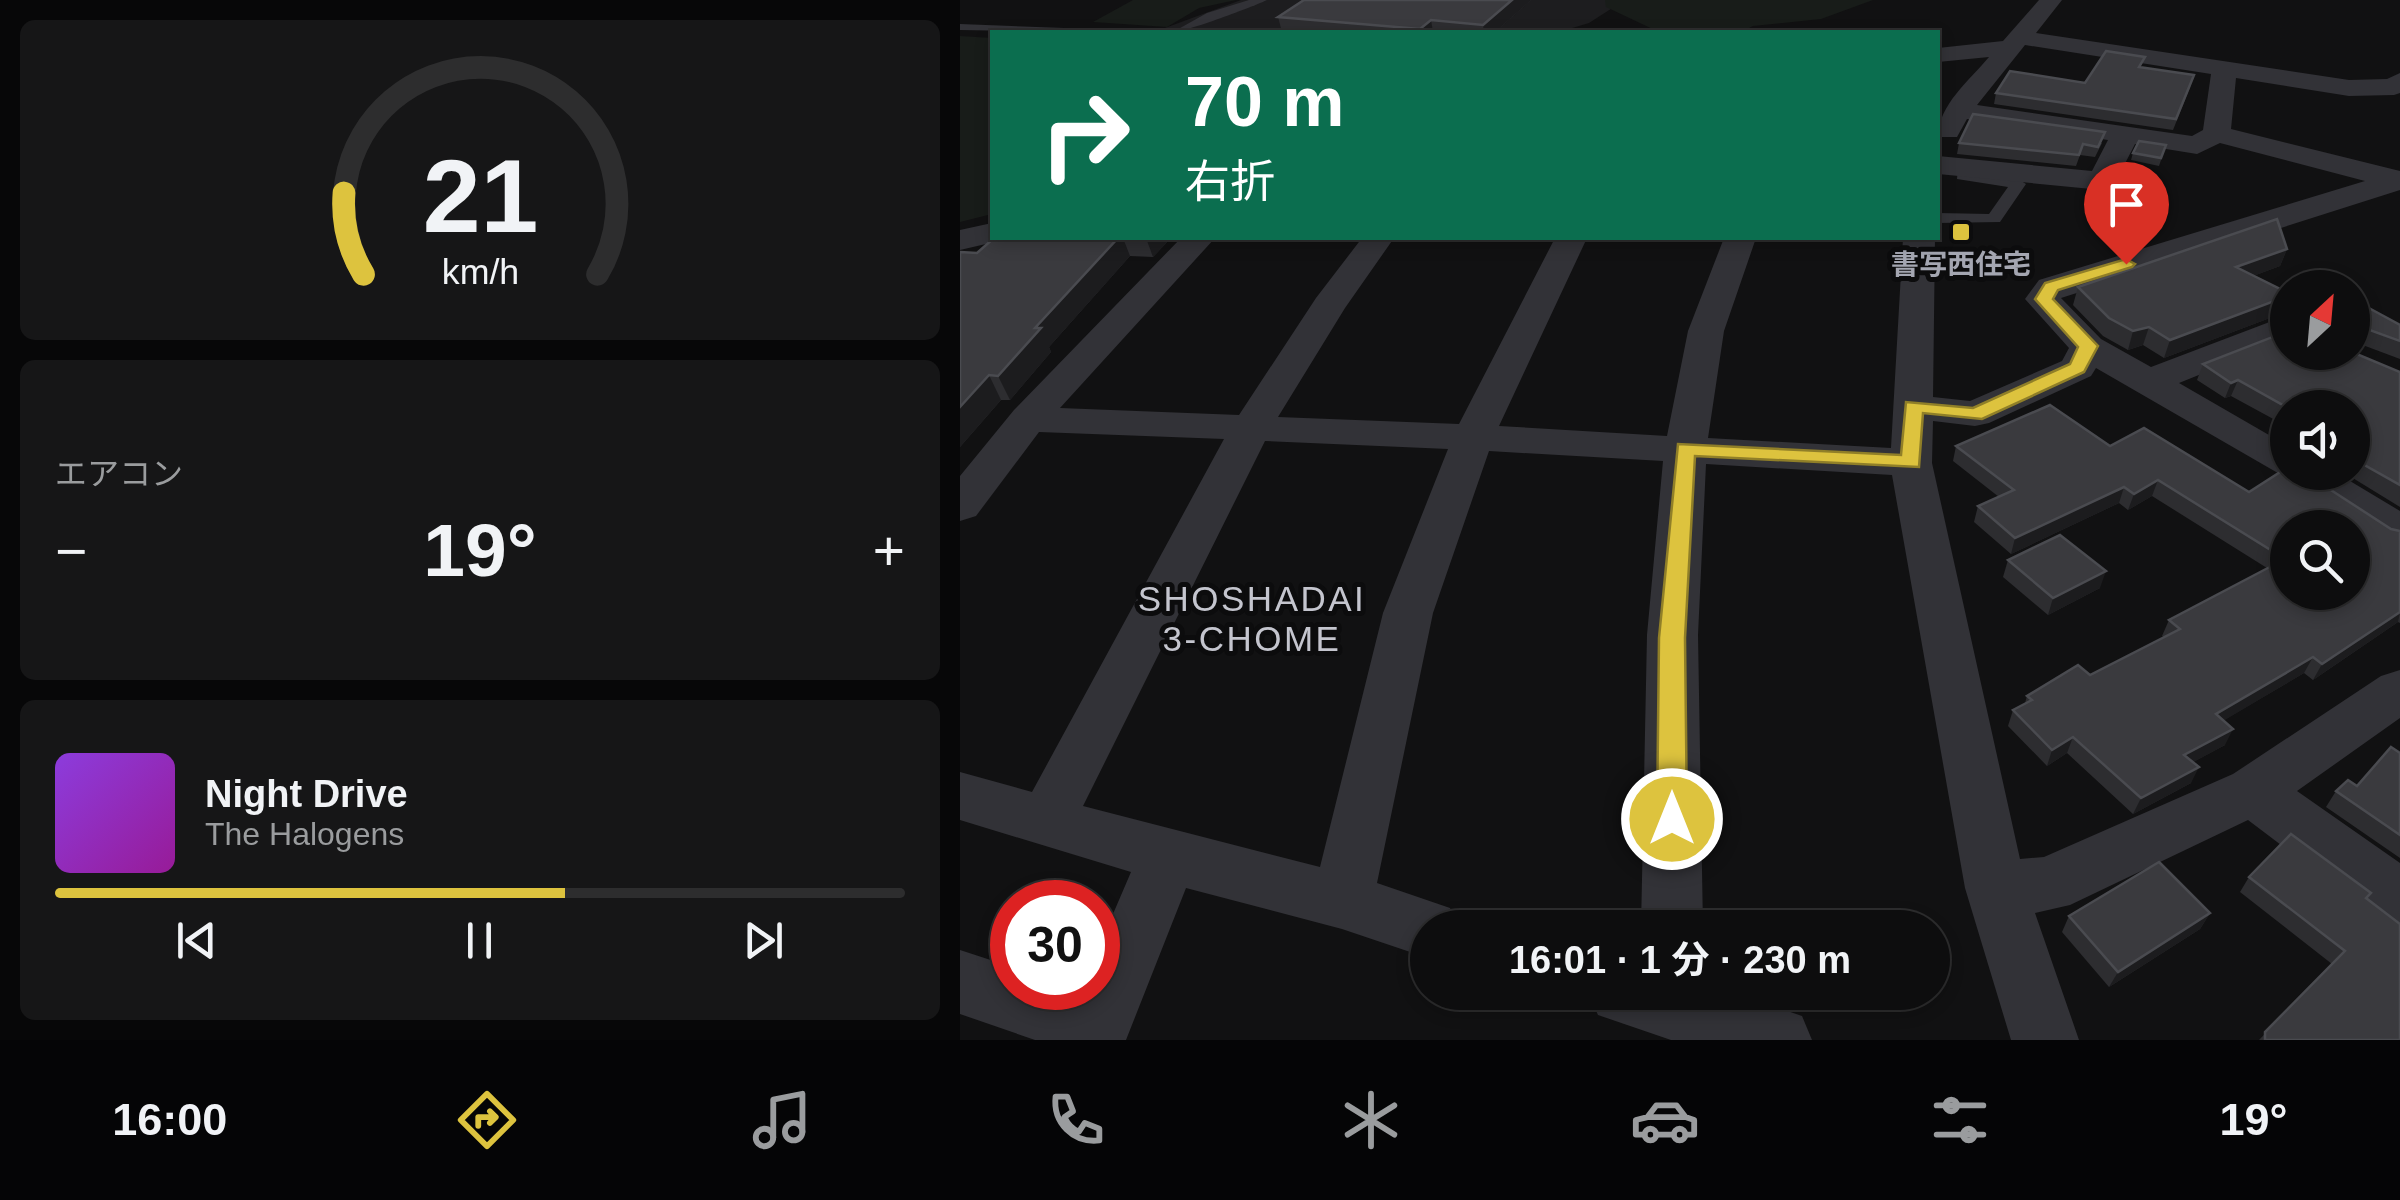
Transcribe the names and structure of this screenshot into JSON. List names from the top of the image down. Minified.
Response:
{"districts":["SHOSHADAI 3-CHOME"],"places":{"transit":["書写西住宅"]},"north":"top right","page":{"turn":["70 m","右折"],"tile":"エアコン","heat":["−","19°","+"],"song":["Night Drive","The Halogens"],"limit":"30","trip":"16:01 · 1 分 · 230 m","tabs":["16:00","19°"],"gauge":["21","km/h"]}}
